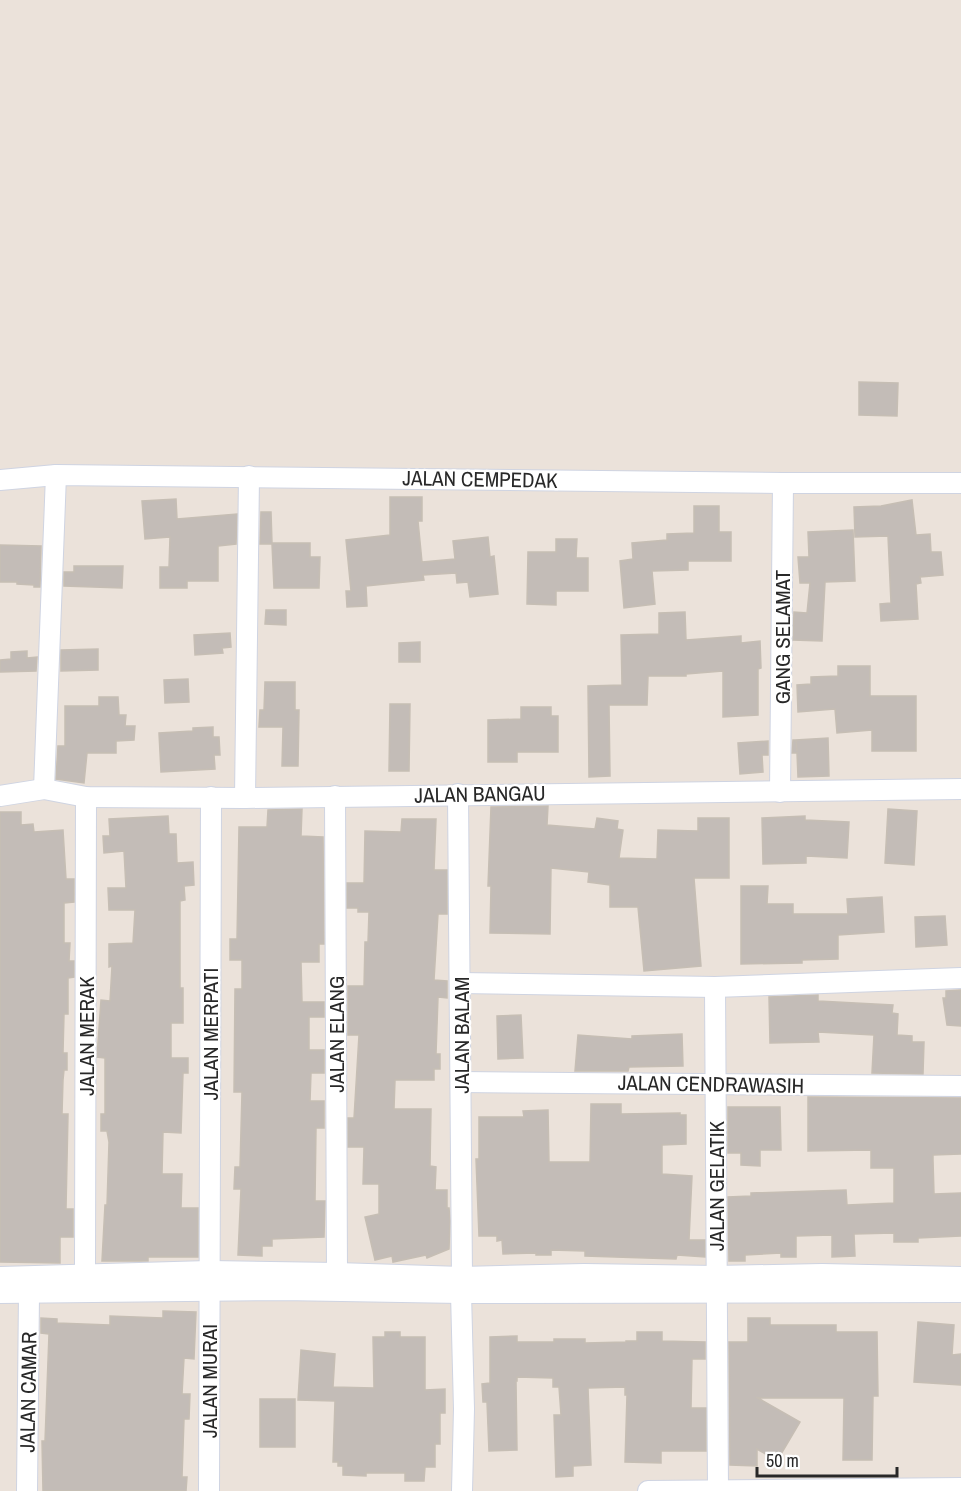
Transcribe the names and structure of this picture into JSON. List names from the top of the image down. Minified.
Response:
{"streets":{"street":["JALAN CEMPEDAK","GANG SELAMAT","JALAN BANGAU","JALAN MERPATI","JALAN ELANG","JALAN BALAM","JALAN MERAK","JALAN CENDRAWASIH","JALAN GELATIK","JALAN MURAI","JALAN CAMAR"]},"crossings":[["JALAN CEMPEDAK","GANG SELAMAT"],["GANG SELAMAT","JALAN BANGAU"],["JALAN BANGAU","JALAN MERPATI"],["JALAN BANGAU","JALAN ELANG"],["JALAN BANGAU","JALAN BALAM"],["JALAN BANGAU","JALAN MERAK"],["JALAN MERPATI","JALAN MURAI"],["JALAN BALAM","JALAN CENDRAWASIH"],["JALAN CENDRAWASIH","JALAN GELATIK"]],"scale_bar":"50 m"}
